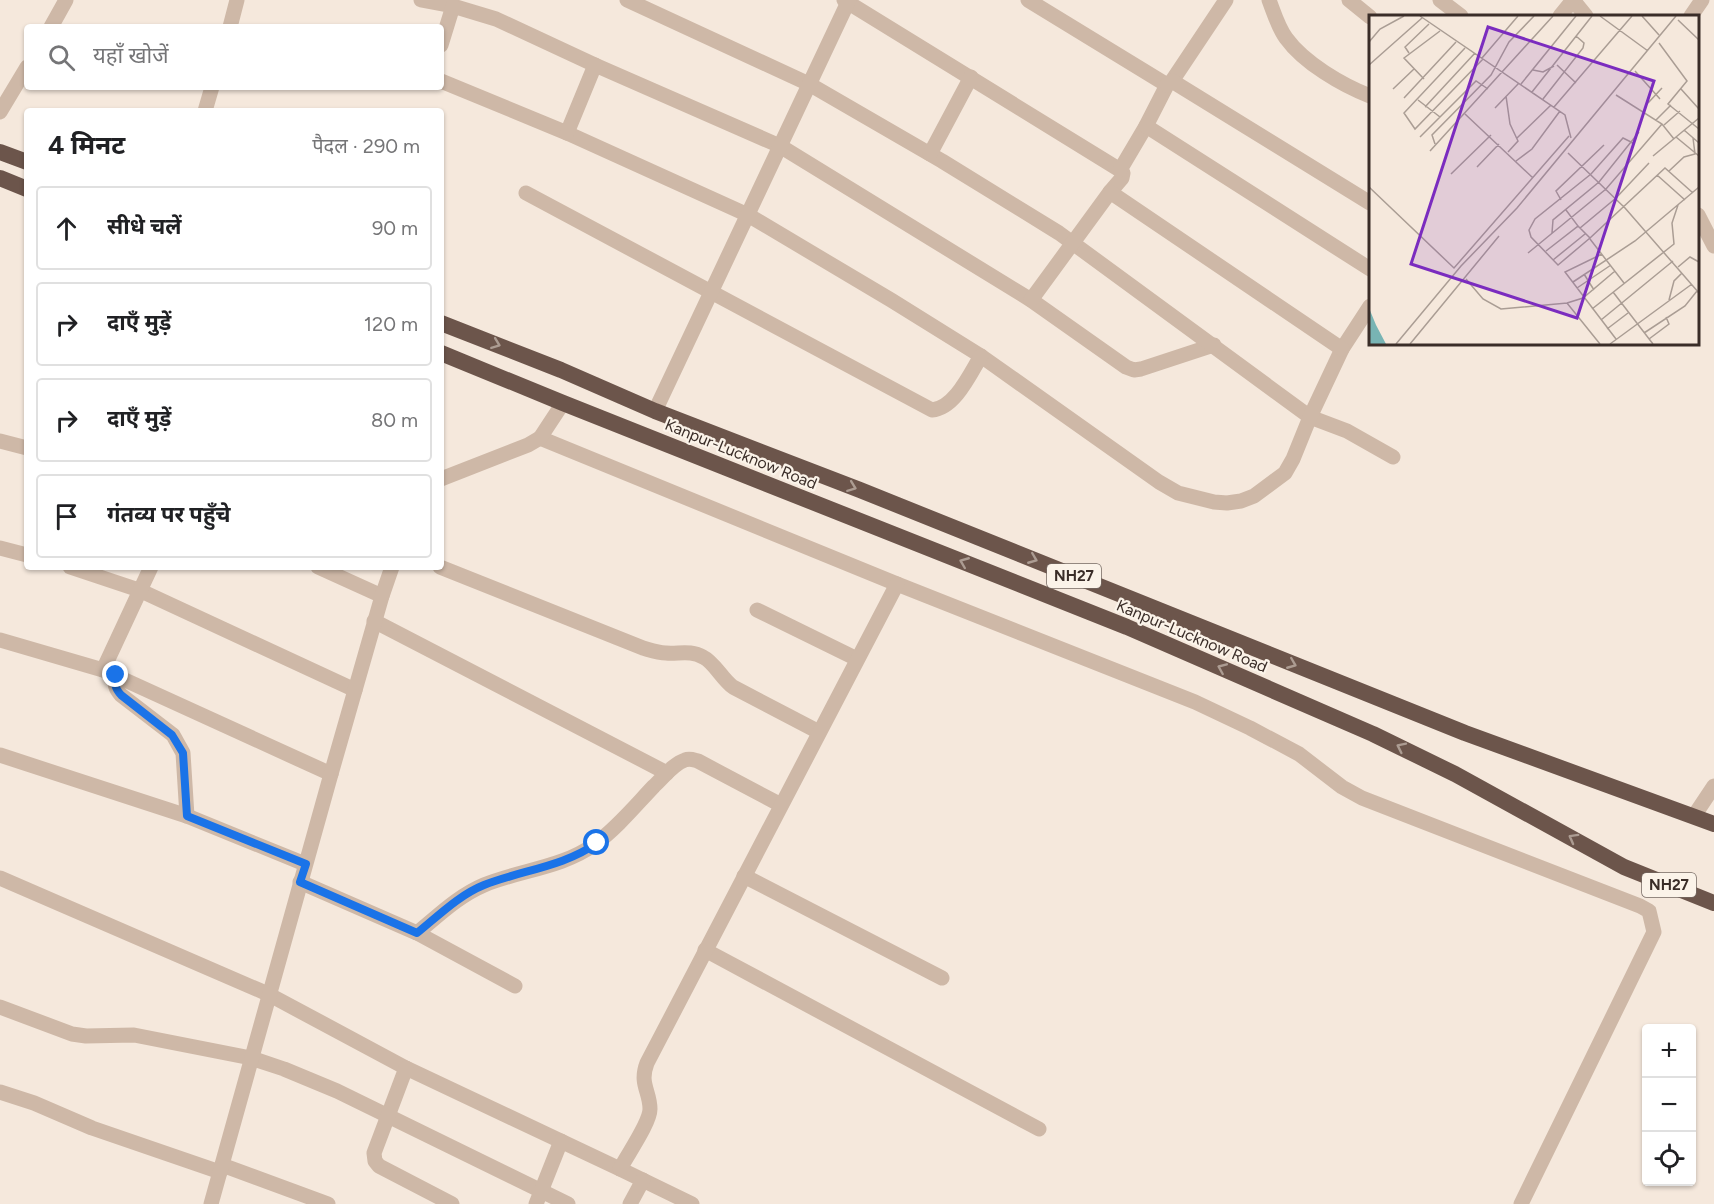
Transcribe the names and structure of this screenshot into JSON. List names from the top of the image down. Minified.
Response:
{"streets":{"highway":["Kanpur-Lucknow Road","NH27"]},"page":{"search":"यहाँ खोजें","heading":["4 मिनट","पैदल · 290 m"],"list":[["सीधे चलें","90 m"],["दाएँ मुड़ें","120 m"],["दाएँ मुड़ें","80 m"],"गंतव्य पर पहुँचे"],"map_buttons":["+","−"]}}
